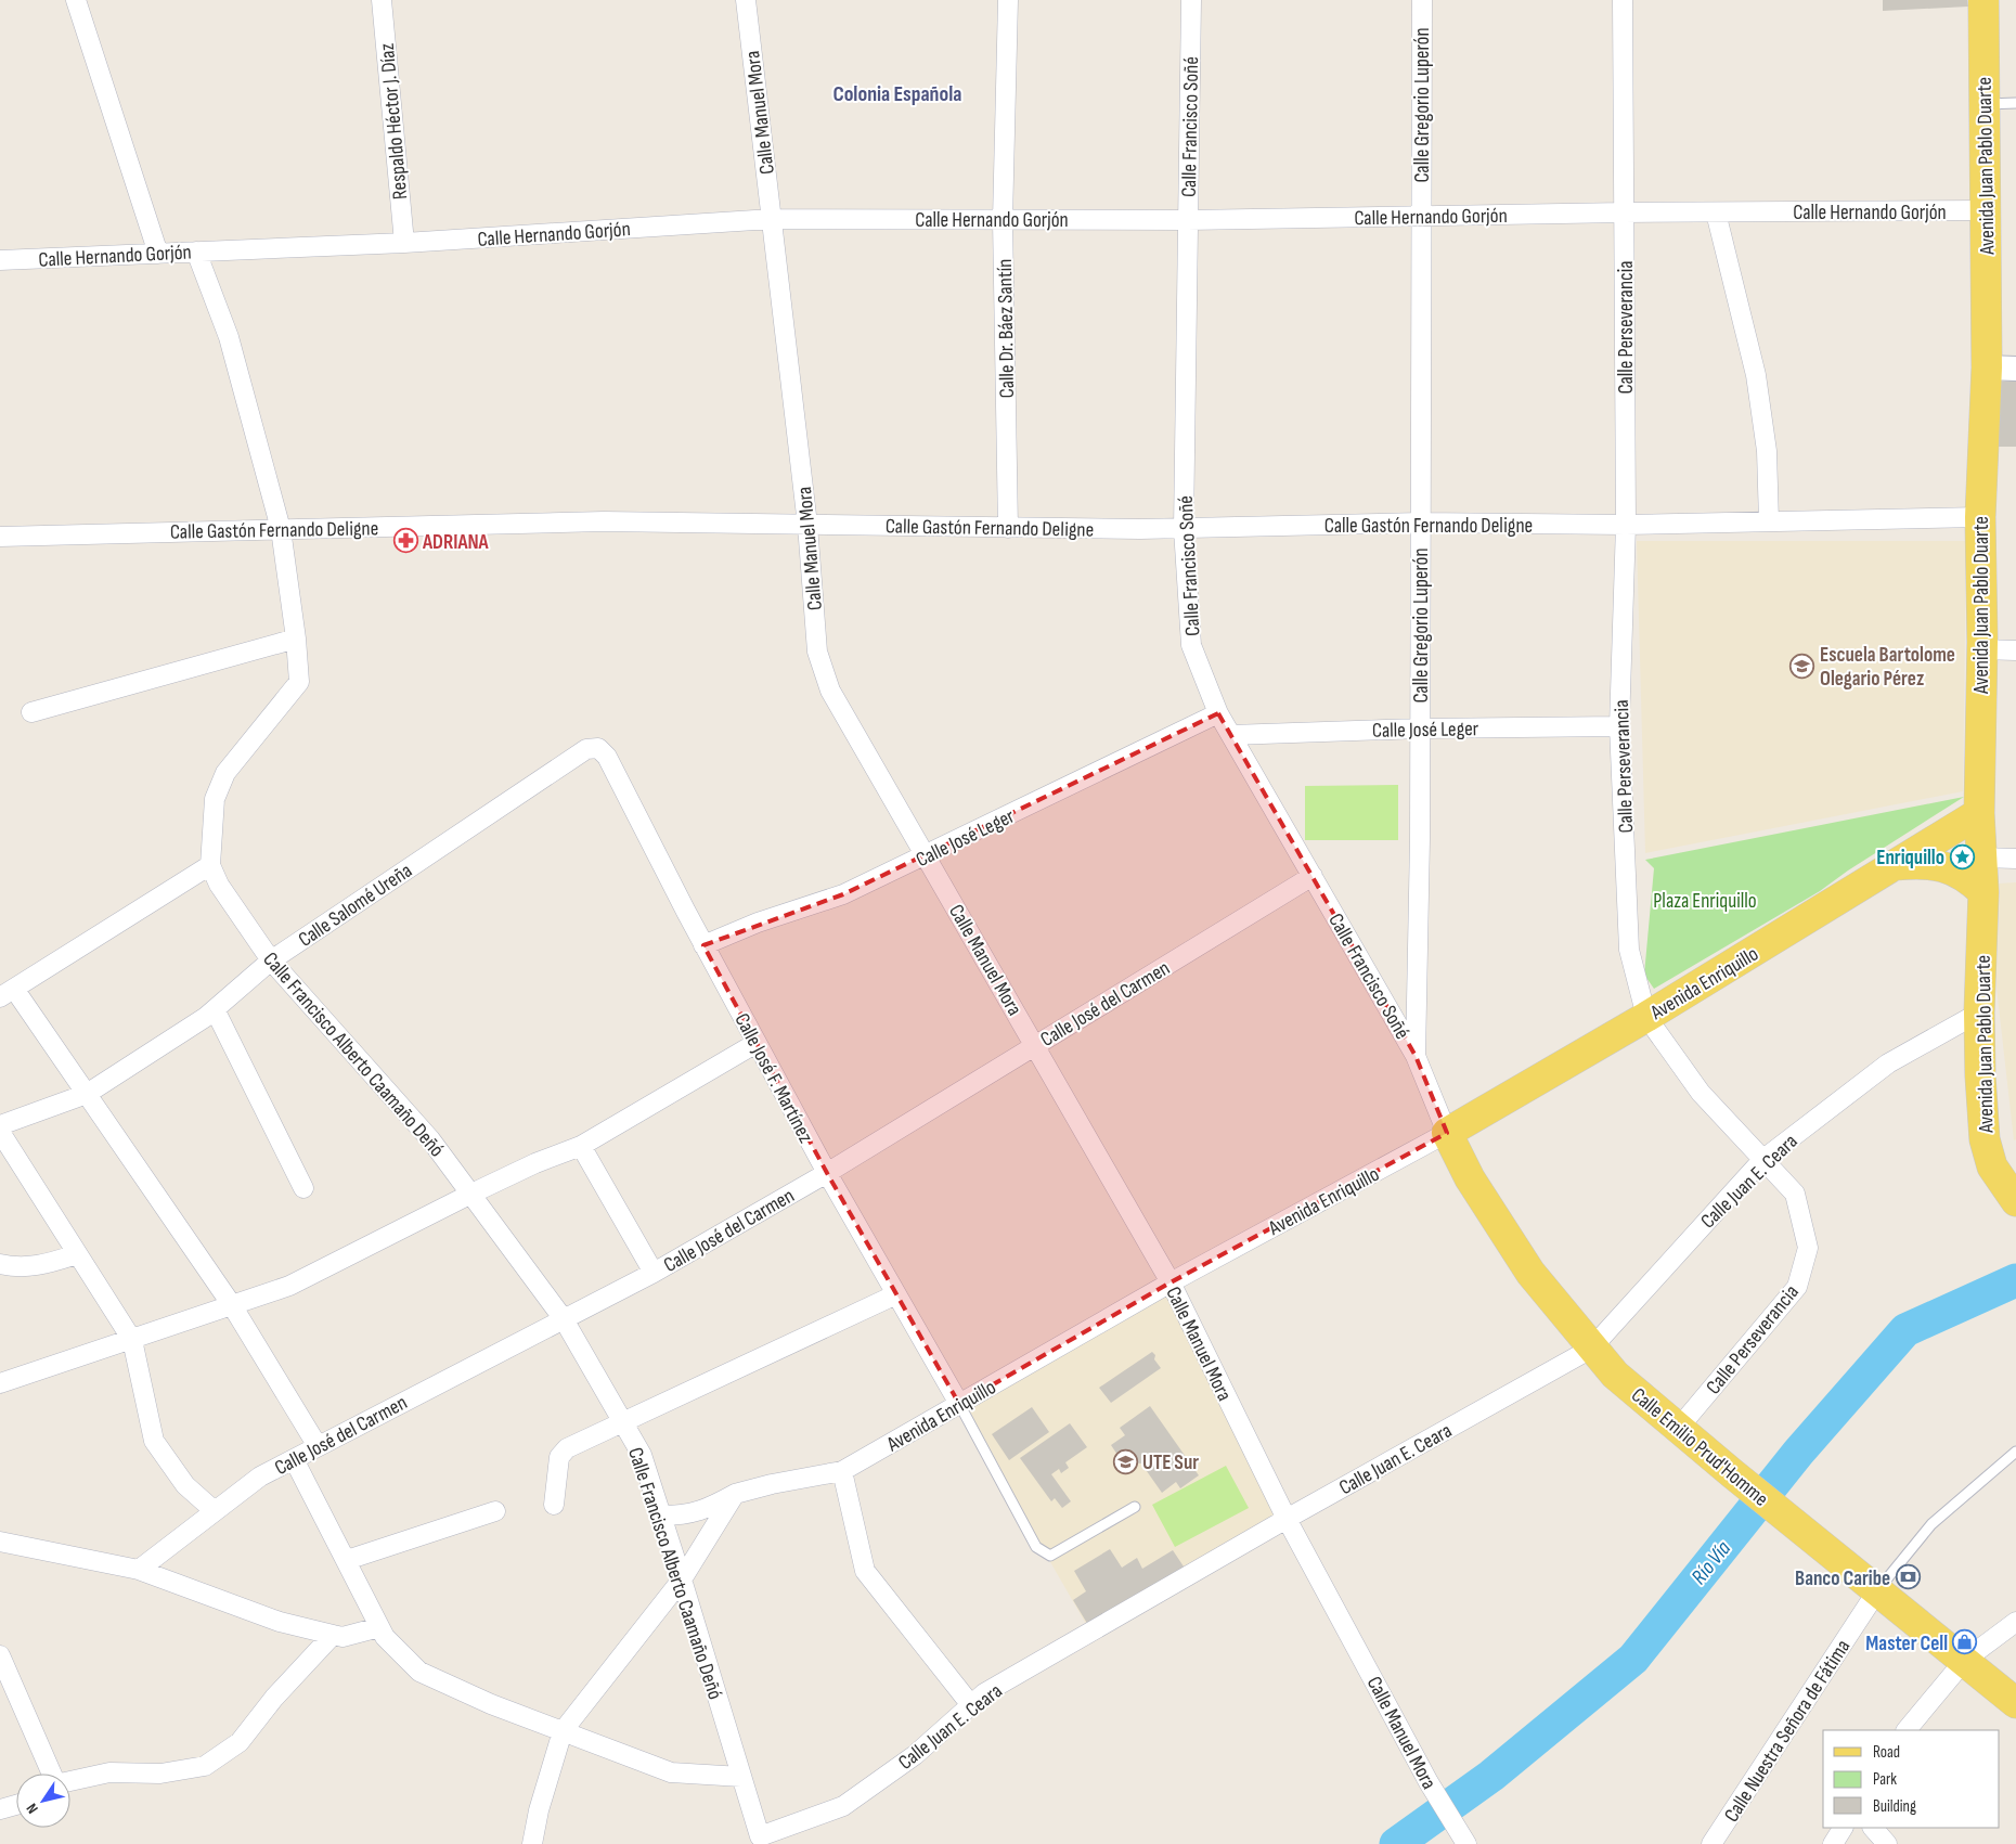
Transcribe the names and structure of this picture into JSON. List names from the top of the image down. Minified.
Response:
{"streets":{"main road":["Avenida Juan Pablo Duarte","Avenida Enriquillo","Calle Emilio Prud'Homme"],"street":["Calle Gregorio Luperón","Calle Manuel Mora","Respaldo Héctor J. Díaz","Calle Francisco Soñé","Calle Hernando Gorjón","Calle Perseverancia","Calle Dr. Báez Santín","Calle Gastón Fernando Deligne","Calle José Leger","Calle Salomé Ureña","Calle José del Carmen","Calle Francisco Alberto Caamaño Deñó","Calle José F. Martínez","Calle Juan E. Ceara","Calle Nuestra Señora de Fátima"]},"crossings":[["Calle Gregorio Luperón","Calle Francisco Soñé"],["Calle Gregorio Luperón","Calle Hernando Gorjón"],["Calle Gregorio Luperón","Calle Gastón Fernando Deligne"],["Calle Gregorio Luperón","Calle José Leger"],["Calle Manuel Mora","Calle Hernando Gorjón"],["Calle Manuel Mora","Calle Gastón Fernando Deligne"],["Calle Manuel Mora","Calle José Leger"],["Calle Manuel Mora","Avenida Enriquillo"],["Calle Manuel Mora","Calle José del Carmen"],["Calle Manuel Mora","Calle Juan E. Ceara"],["Respaldo Héctor J. Díaz","Calle Hernando Gorjón"],["Calle Francisco Soñé","Calle Hernando Gorjón"],["Calle Francisco Soñé","Calle Gastón Fernando Deligne"],["Calle Francisco Soñé","Calle José Leger"],["Calle Francisco Soñé","Avenida Enriquillo"],["Calle Francisco Soñé","Calle José del Carmen"],["Calle Francisco Soñé","Calle Emilio Prud'Homme"],["Avenida Juan Pablo Duarte","Calle Hernando Gorjón"],["Avenida Juan Pablo Duarte","Calle Gastón Fernando Deligne"],["Avenida Juan Pablo Duarte","Avenida Enriquillo"],["Avenida Juan Pablo Duarte","Calle Juan E. Ceara"],["Calle Hernando Gorjón","Calle Perseverancia"],["Calle Hernando Gorjón","Calle Dr. Báez Santín"],["Calle Hernando Gorjón","Calle Francisco Alberto Caamaño Deñó"],["Calle Perseverancia","Calle Gastón Fernando Deligne"],["Calle Perseverancia","Calle José Leger"],["Calle Perseverancia","Avenida Enriquillo"],["Calle Perseverancia","Calle Juan E. Ceara"],["Calle Perseverancia","Calle Emilio Prud'Homme"],["Calle Dr. Báez Santín","Calle Gastón Fernando Deligne"],["Calle Gastón Fernando Deligne","Calle Francisco Alberto Caamaño Deñó"],["Calle José Leger","Calle José F. Martínez"],["Calle Salomé Ureña","Calle Francisco Alberto Caamaño Deñó"],["Calle Salomé Ureña","Calle José F. Martínez"],["Avenida Enriquillo","Calle Francisco Alberto Caamaño Deñó"],["Avenida Enriquillo","Calle José F. Martínez"],["Avenida Enriquillo","Calle Emilio Prud'Homme"],["Calle José del Carmen","Calle Francisco Alberto Caamaño Deñó"],["Calle José del Carmen","Calle José F. Martínez"],["Calle Francisco Alberto Caamaño Deñó","Calle Juan E. Ceara"],["Calle Juan E. Ceara","Calle Emilio Prud'Homme"],["Calle Emilio Prud'Homme","Calle Nuestra Señora de Fátima"]],"districts":["Colonia Española"],"water":["Río Vía"],"parks":["Plaza Enriquillo"],"places":{"pharmacy":["ADRIANA"],"school or university":["Escuela Bartolome Olegario Pérez","UTE Sur"],"place":["Enriquillo"],"bank":["Banco Caribe"],"shop":["Master Cell"]},"legend":["Road","Park","Building"],"north":"bottom left"}
